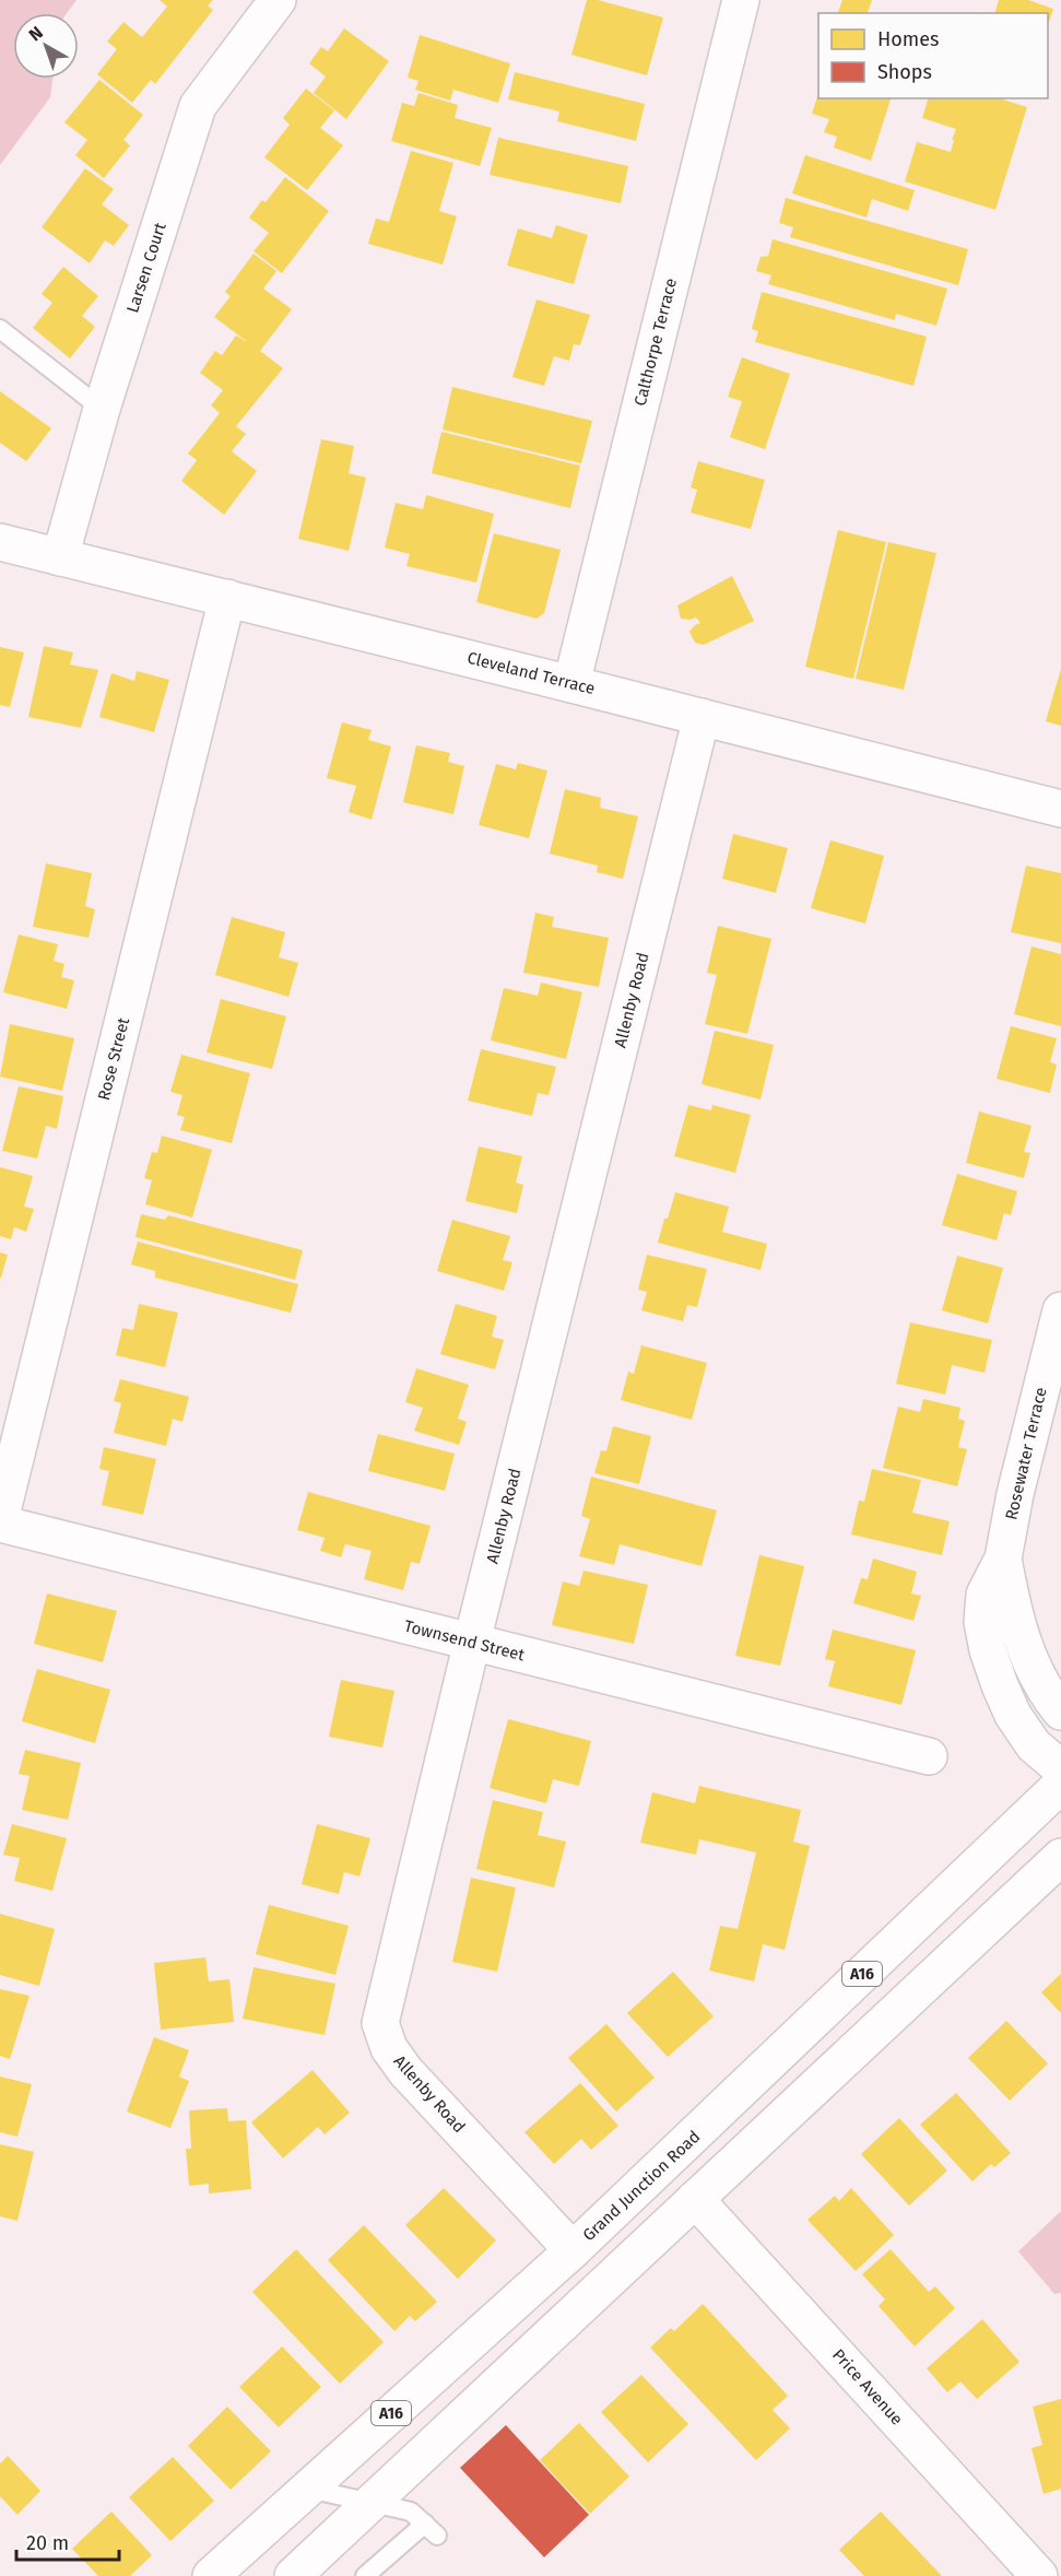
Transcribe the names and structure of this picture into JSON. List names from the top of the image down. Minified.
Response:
{"streets":{"main road":["Larsen Court","Calthorpe Terrace","Cleveland Terrace","Allenby Road","Rose Street","Rosewater Terrace","Townsend Street","A16","Grand Junction Road","Price Avenue"]},"crossings":[["Larsen Court","Cleveland Terrace"],["Calthorpe Terrace","Cleveland Terrace"],["Cleveland Terrace","Allenby Road"],["Cleveland Terrace","Rose Street"],["Allenby Road","Townsend Street"],["Allenby Road","Grand Junction Road"],["Rose Street","Townsend Street"],["Grand Junction Road","Price Avenue"]],"legend":["Homes","Shops"],"scale_bar":"20 m","north":"top left"}
